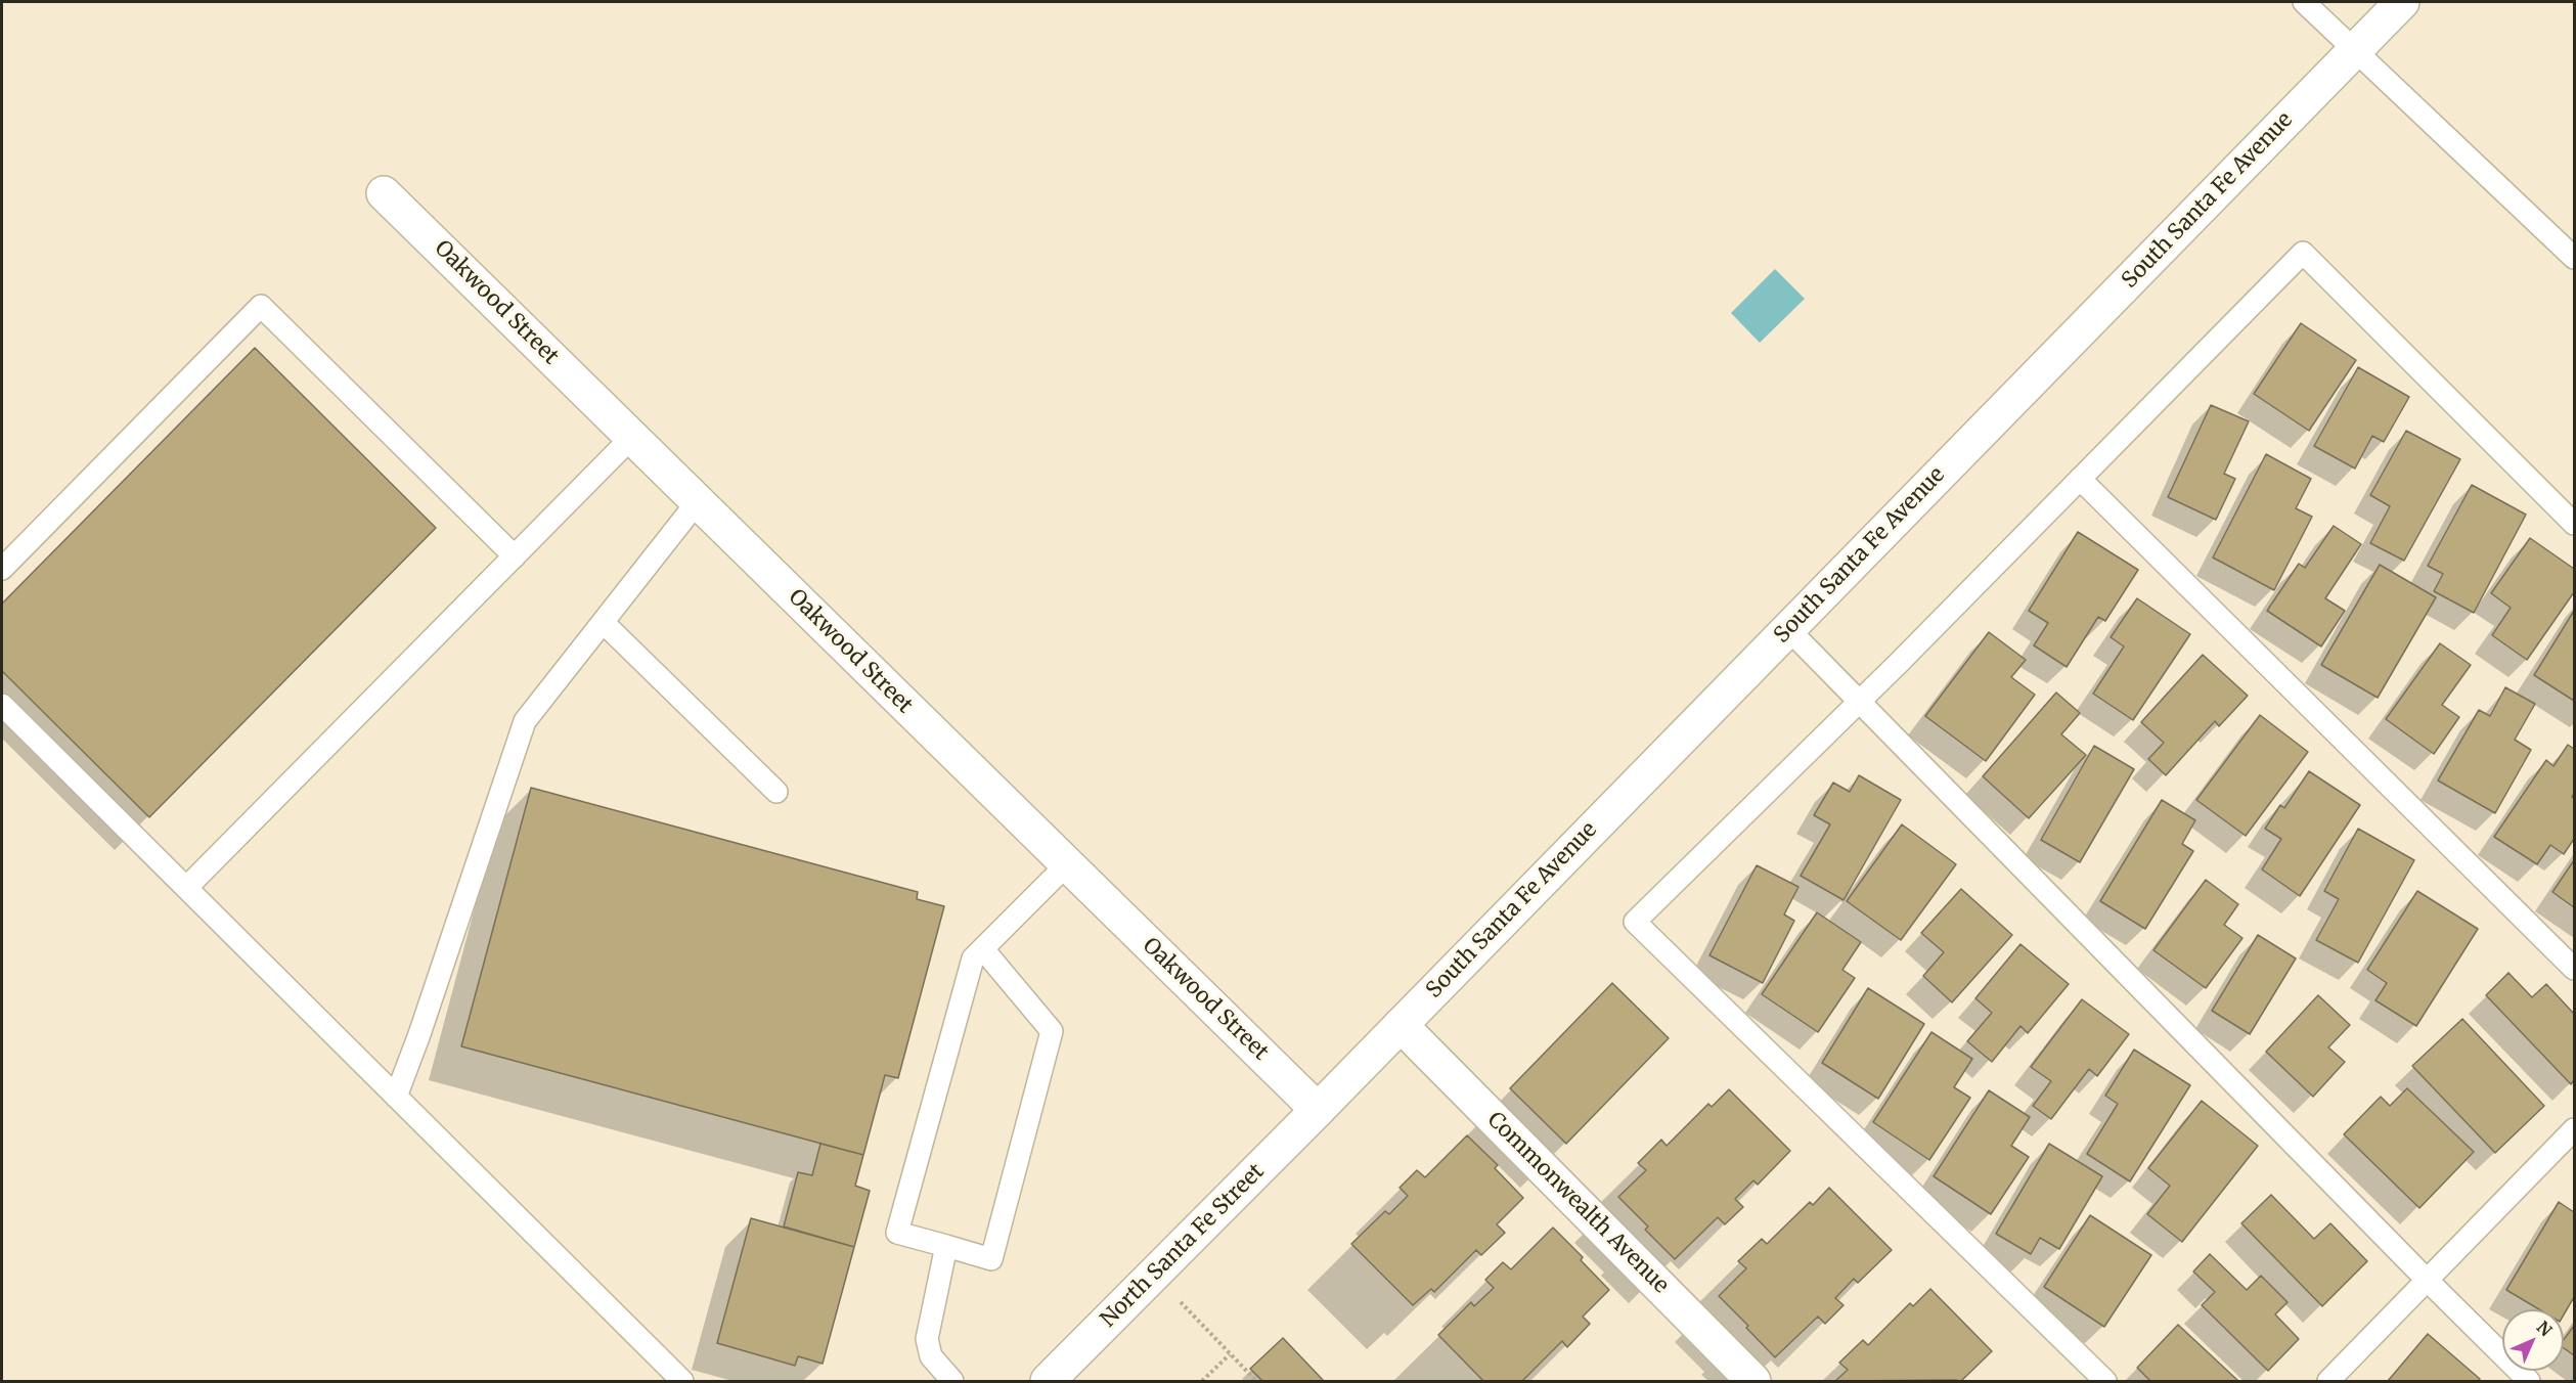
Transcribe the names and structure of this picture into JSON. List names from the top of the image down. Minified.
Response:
{"streets":{"street":["South Santa Fe Avenue","Oakwood Street","Commonwealth Avenue","North Santa Fe Street"]},"crossings":[["South Santa Fe Avenue","Oakwood Street"],["South Santa Fe Avenue","Commonwealth Avenue"],["South Santa Fe Avenue","North Santa Fe Street"],["Oakwood Street","North Santa Fe Street"]],"north":"top right"}
